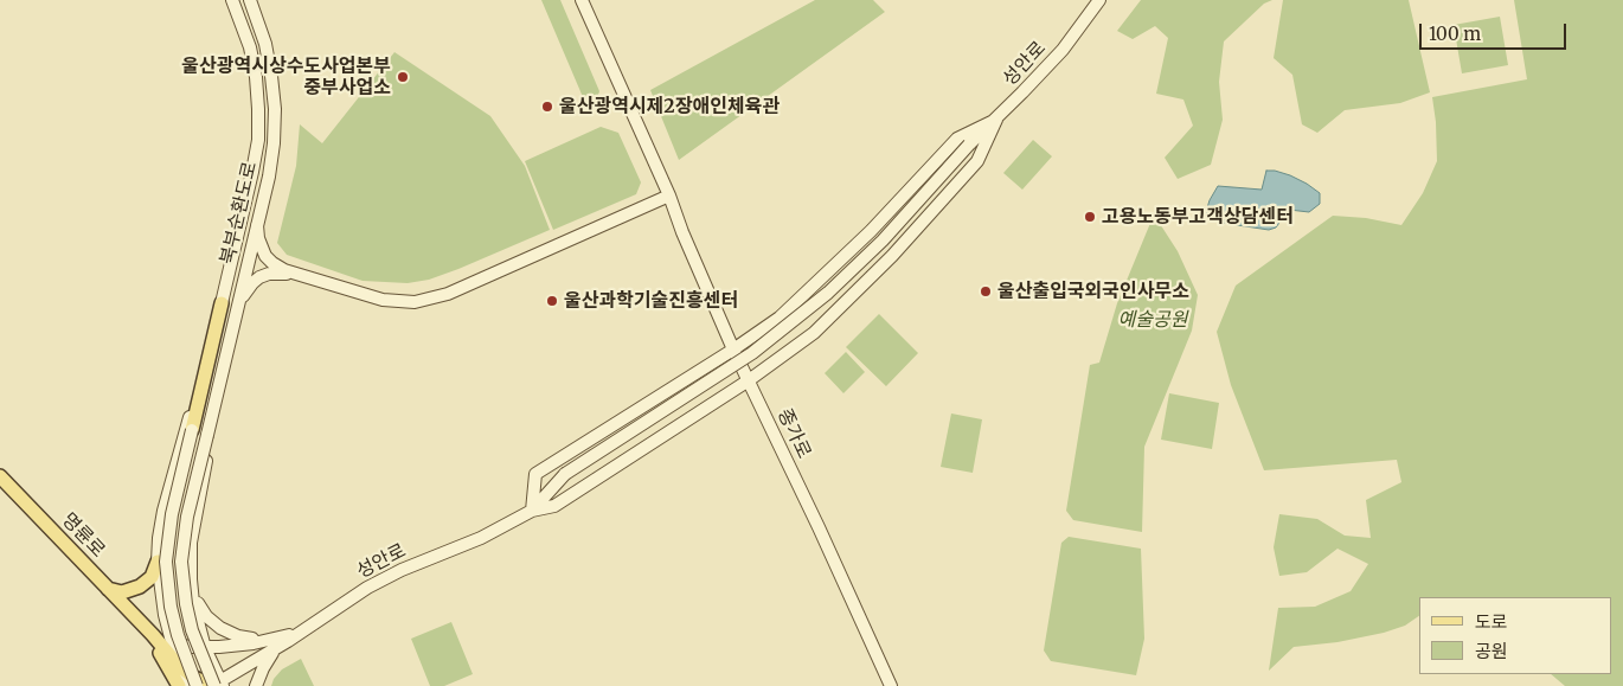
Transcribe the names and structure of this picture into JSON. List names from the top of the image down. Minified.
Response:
{"streets":{"main road":["북부순환도로","명륜로"],"street":["성안로","종가로"]},"parks":["예술공원"],"places":["울산광역시상수도사업본부 중부사업소","울산광역시제2장애인체육관","고용노동부고객상담센터","울산출입국외국인사무소","울산과학기술진흥센터"],"legend":["도로","공원"],"scale_bar":"100 m"}
